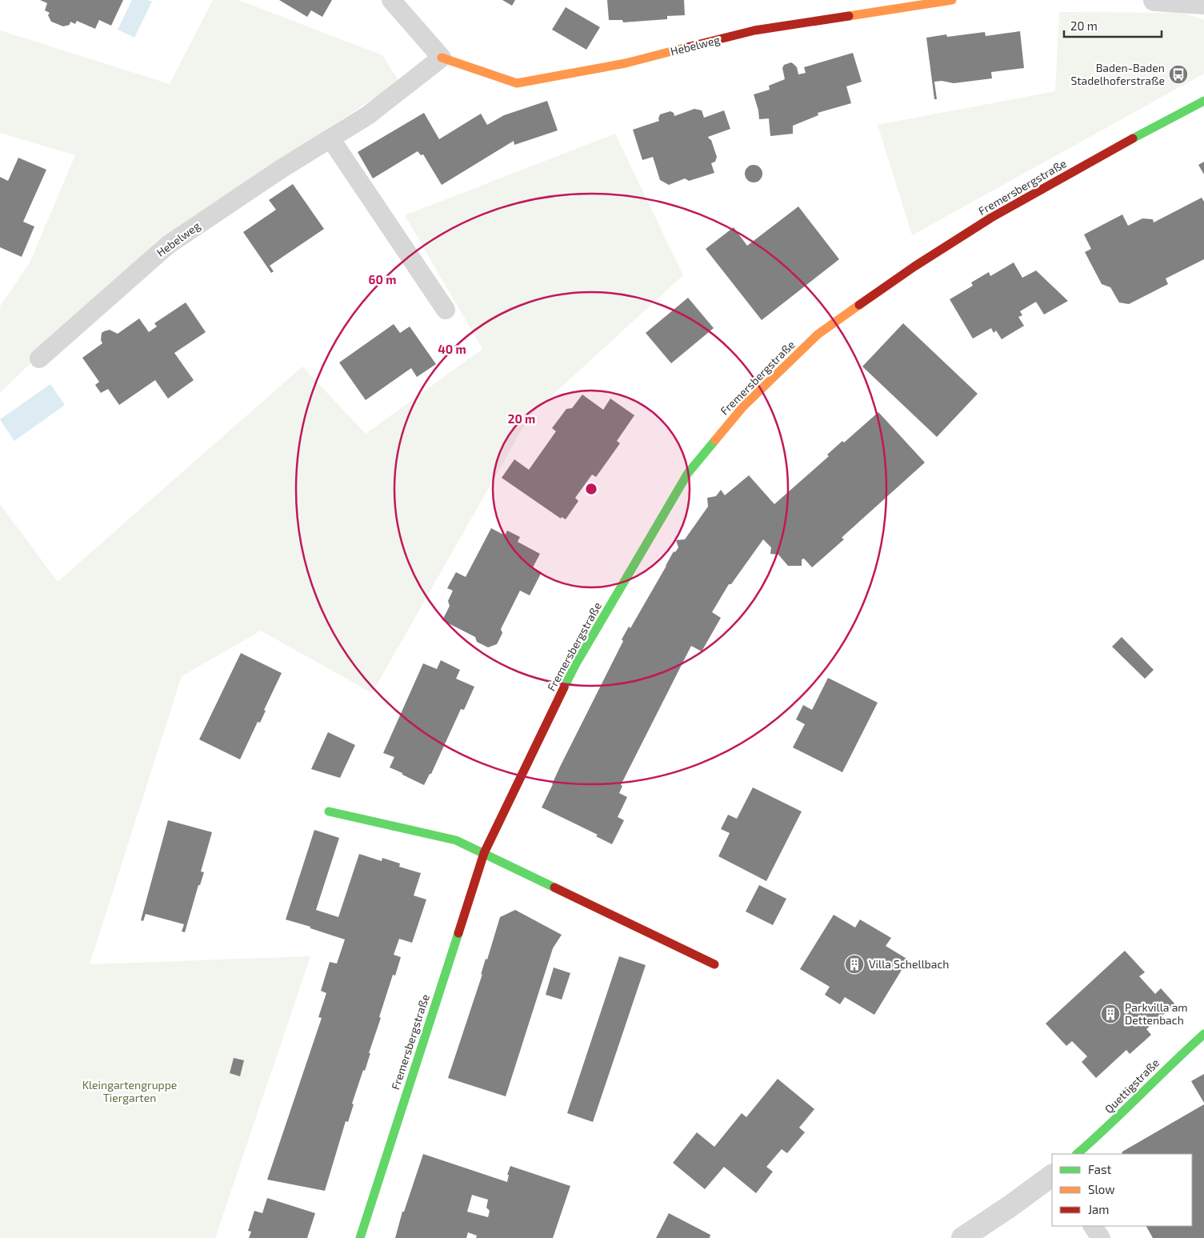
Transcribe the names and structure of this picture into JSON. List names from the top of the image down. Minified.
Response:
{"streets":{"main road":["Hebelweg","Fremersbergstraße","Quettigstraße"]},"parks":["Kleingartengruppe Tiergarten"],"places":{"bus stop":["Baden-Baden Stadelhoferstraße"],"building":["Villa Schellbach","Parkvilla am Dettenbach"]},"legend":["Fast","Slow","Jam"],"scale_bar":"20 m","rings":["60 m","40 m","20 m"]}
